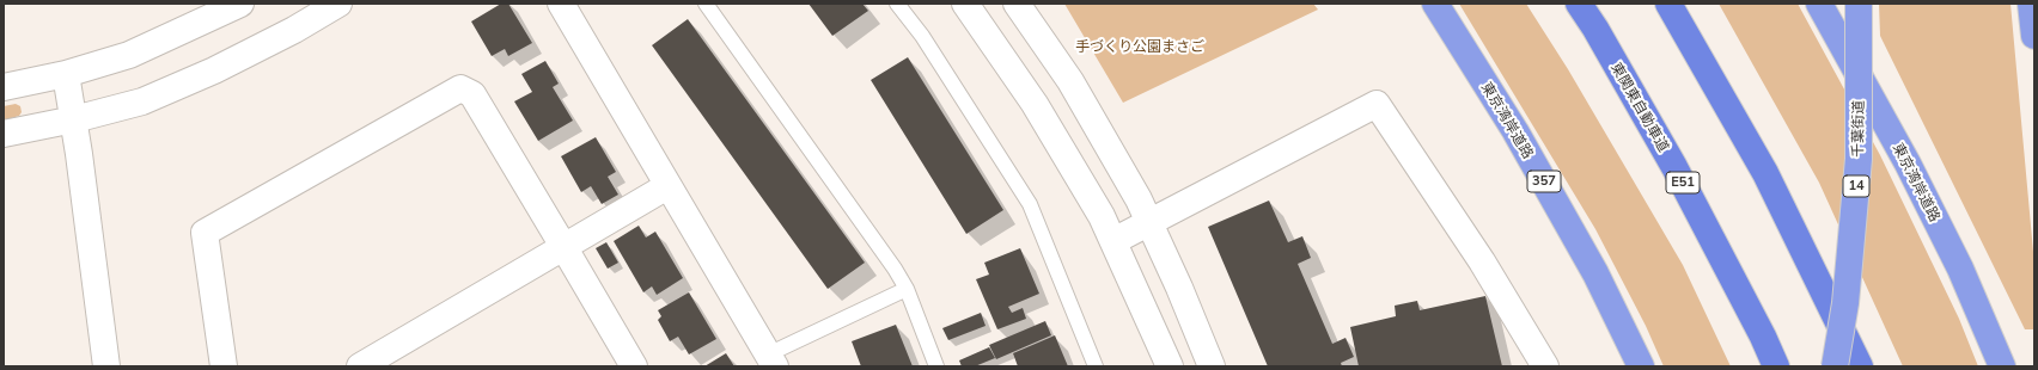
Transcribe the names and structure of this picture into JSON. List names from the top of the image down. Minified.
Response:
{"streets":{"highway":["東関東自動車道","東京湾岸道路","千葉街道","357","E51","14"]},"parks":["手づくり公園まさご"]}
